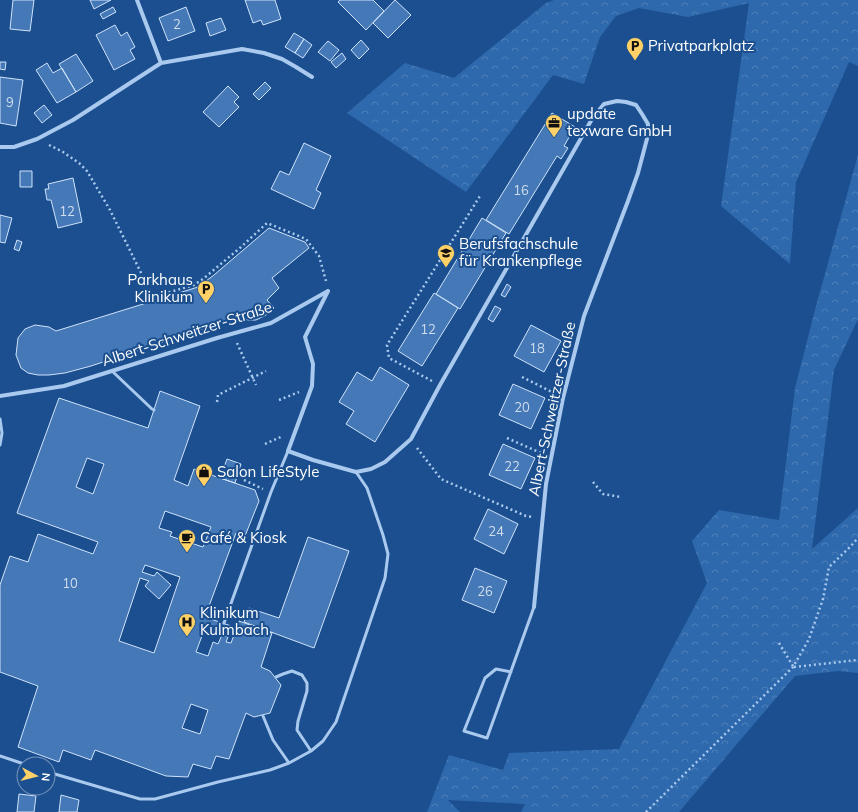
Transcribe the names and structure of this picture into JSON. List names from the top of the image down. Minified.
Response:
{"streets":{"street":["Albert-Schweitzer-Straße"]},"places":{"parking":["Privatparkplatz","Parkhaus Klinikum"],"office":["update texware GmbH"],"school or university":["Berufsfachschule für Krankenpflege"],"shop":["Salon LifeStyle"],"cafe":["Café & Kiosk"],"hospital":["Klinikum Kulmbach"]},"house_numbers":["2","9","16","12","12","18","20","22","24","10","26"],"north":"right"}
